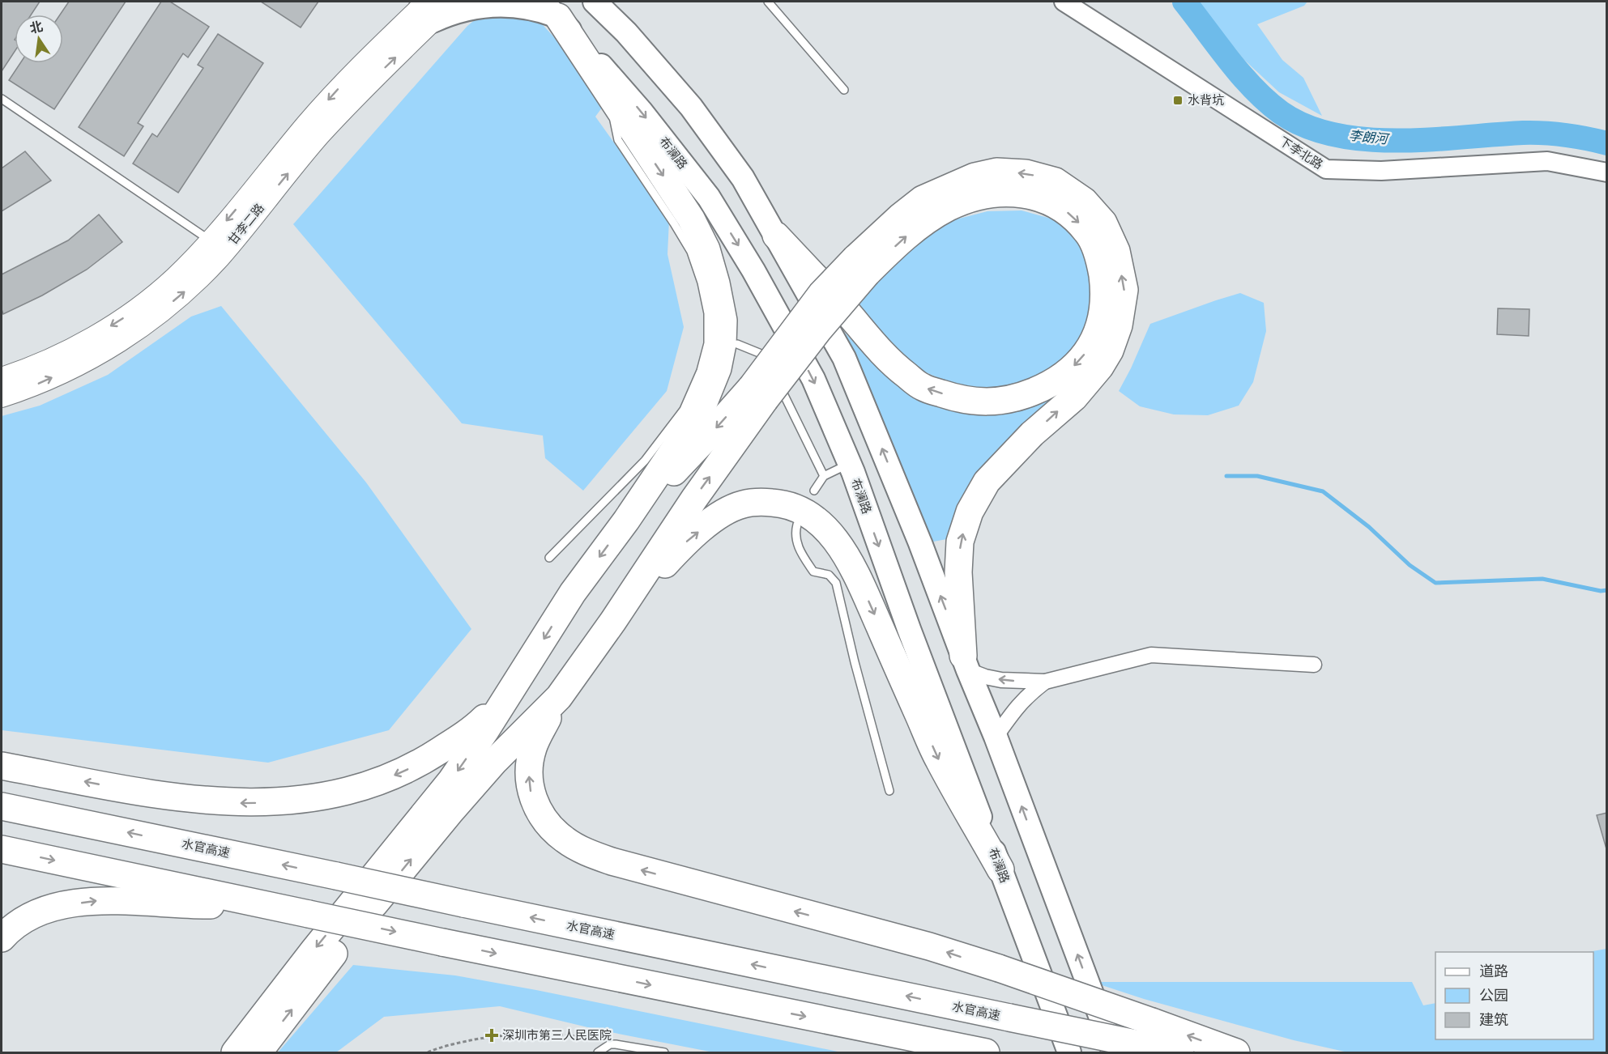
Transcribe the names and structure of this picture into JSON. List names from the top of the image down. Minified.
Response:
{"streets":{"highway":["水官高速"],"main road":["布澜路","甘李二路"],"street":["下李北路"]},"water":["李朗河"],"places":{"transit":["水背坑"],"health":["深圳市第三人民医院"]},"legend":["道路","公园","建筑"],"north":"top"}
